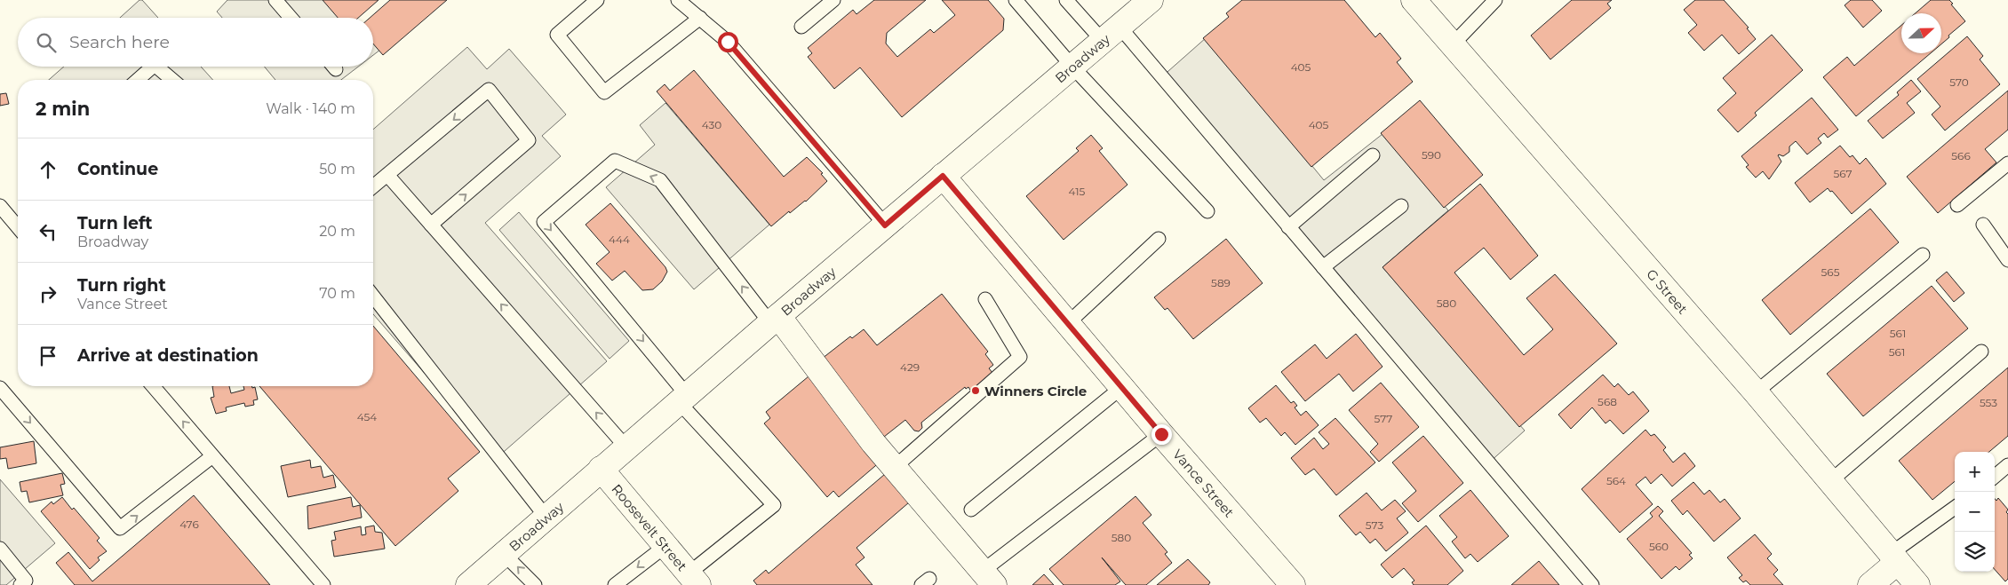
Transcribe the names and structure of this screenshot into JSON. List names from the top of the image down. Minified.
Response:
{"streets":{"street":["Broadway","G Street","Vance Street","Roosevelt Street"]},"crossings":[["Broadway","Vance Street"],["Broadway","Roosevelt Street"]],"places":["Winners Circle"],"house_numbers":["405","570","430","405","590","566","567","415","444","565","589","580","561","561","429","568","553","454","577","564","476","573","580","560"],"north":"right","page":{"search":"Search here","heading":["2 min","Walk · 140 m"],"list":[["Continue","50 m"],["Turn left","Broadway","20 m"],["Turn right","Vance Street","70 m"],"Arrive at destination"],"map_buttons":["+","−"]}}
